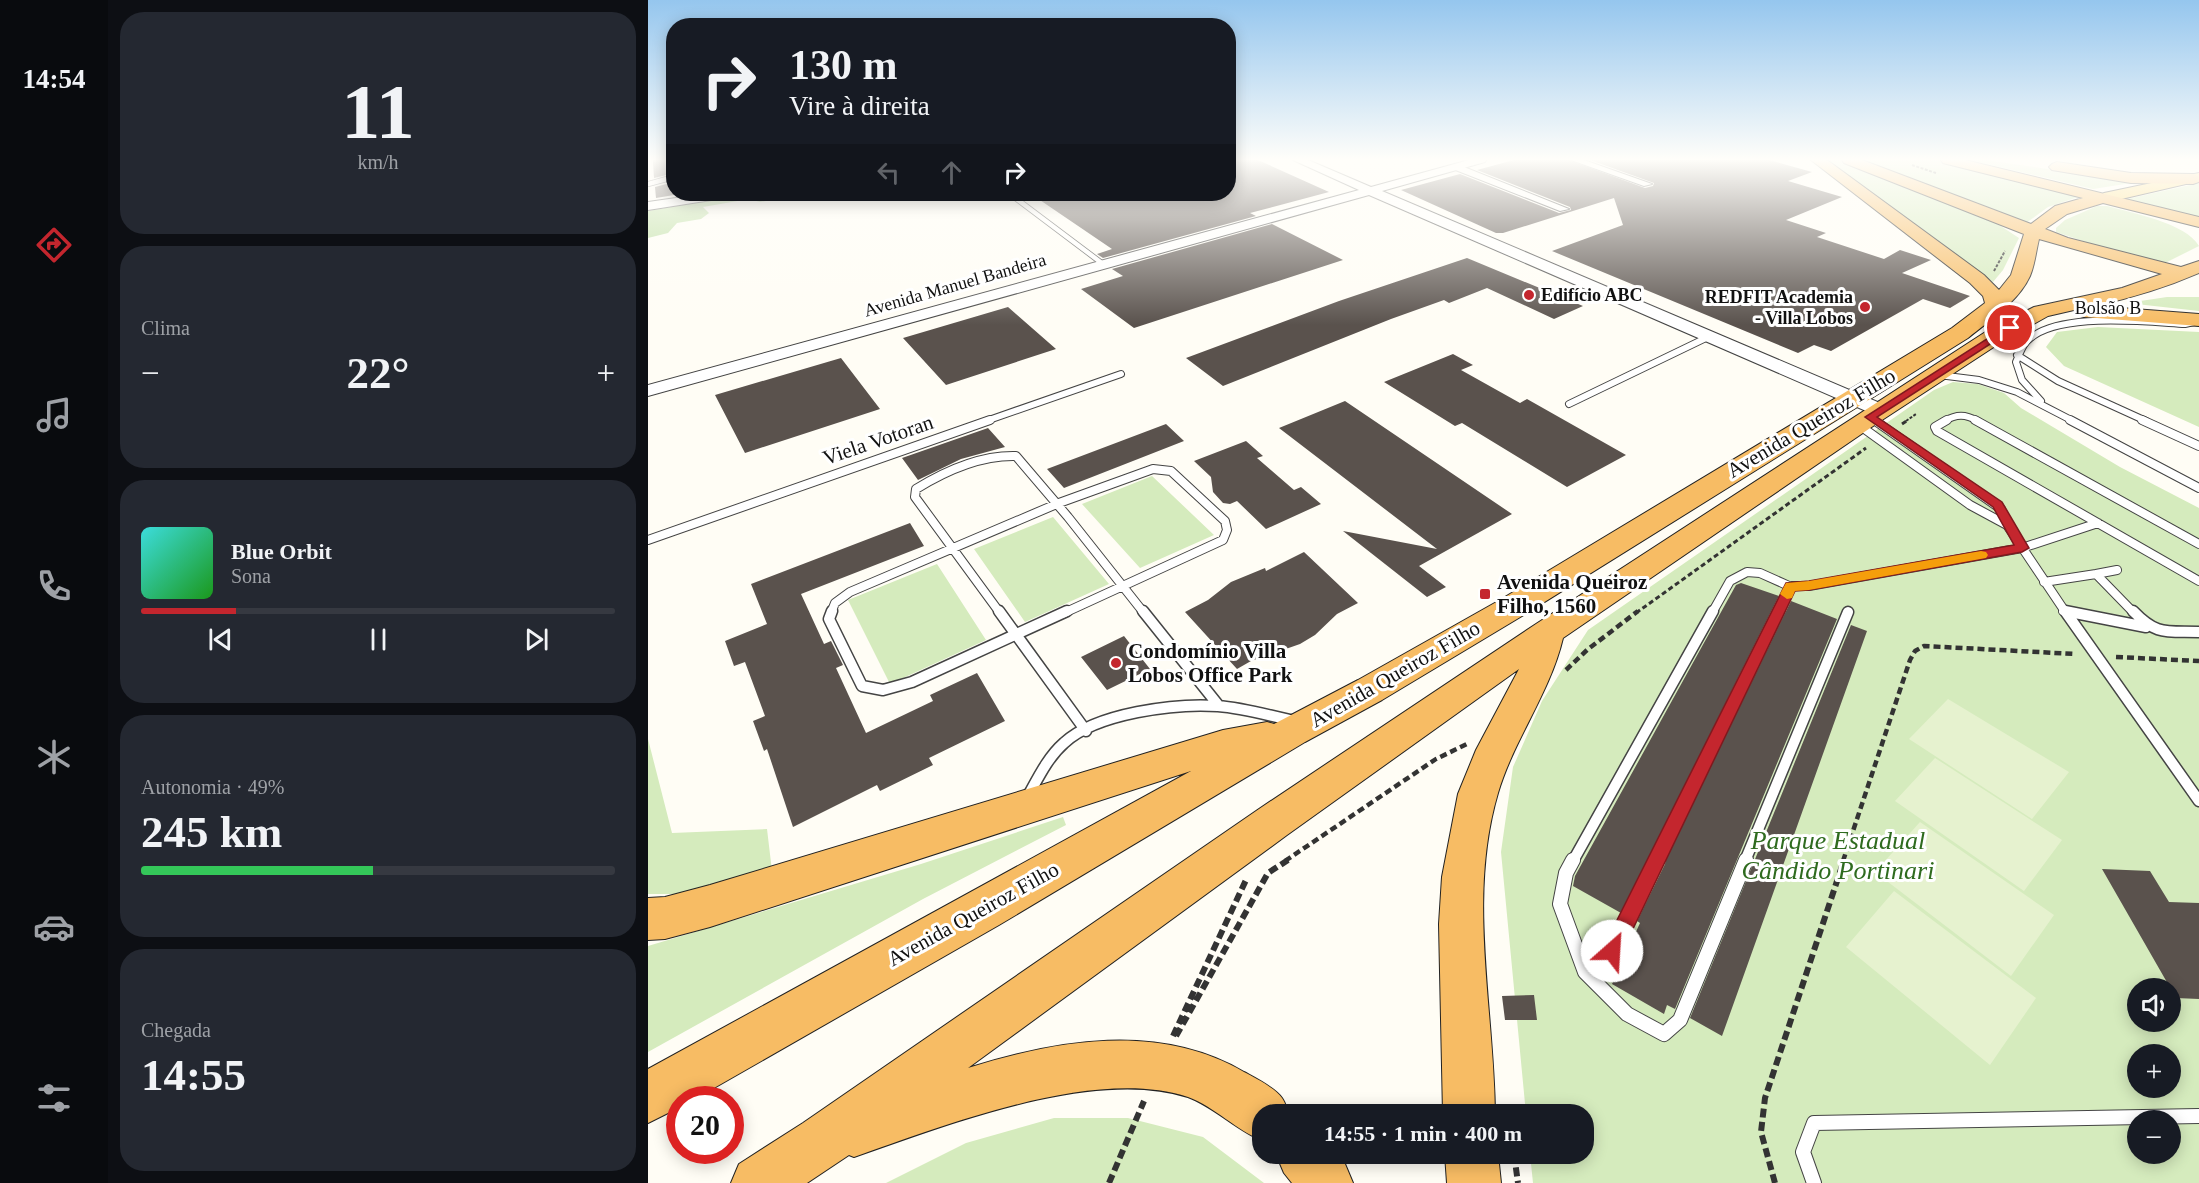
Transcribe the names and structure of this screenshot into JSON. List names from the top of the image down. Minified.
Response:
{"streets":{"highway":["Avenida Queiroz Filho"],"street":["Avenida Manuel Bandeira"],"lane":["Bolsão B","Viela Votoran"]},"parks":["Parque Estadual Cândido Portinari"],"places":{"other":["Edifício ABC","REDFIT Academia - Villa Lobos","Condomínio Villa Lobos Office Park"],"transit":["Avenida Queiroz Filho, 1560"]},"page":{"tabs":"14:54","tile":[["11","km/h"],"Clima",["Autonomia · 49%","245 km"],["Chegada","14:55"]],"turn":["130 m","Vire à direita"],"heat":["−","22°","+"],"song":["Blue Orbit","Sona"],"map_buttons":["+","−"],"limit":"20","trip":"14:55 · 1 min · 400 m"}}
